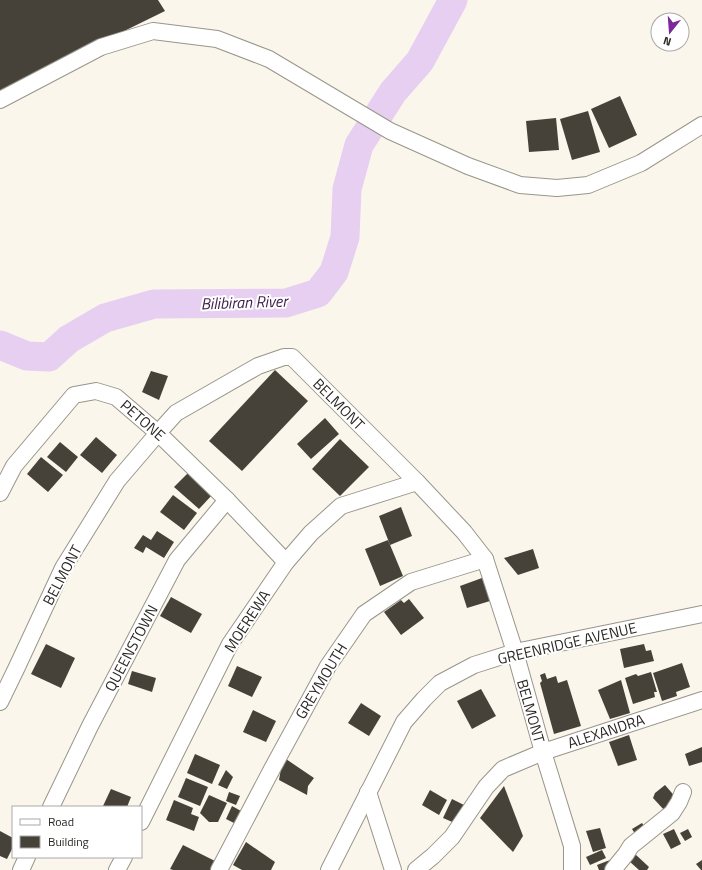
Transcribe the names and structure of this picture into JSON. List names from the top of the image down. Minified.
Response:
{"streets":{"street":["BELMONT","PETONE","MOEREWA","GREENRIDGE AVENUE","QUEENSTOWN","GREYMOUTH","ALEXANDRA"]},"crossings":[["BELMONT","PETONE"],["BELMONT","MOEREWA"],["BELMONT","GREENRIDGE AVENUE"],["BELMONT","GREYMOUTH"],["BELMONT","ALEXANDRA"],["PETONE","MOEREWA"],["PETONE","QUEENSTOWN"]],"water":["Bilibiran River"],"legend":["Road","Building"],"north":"bottom"}
